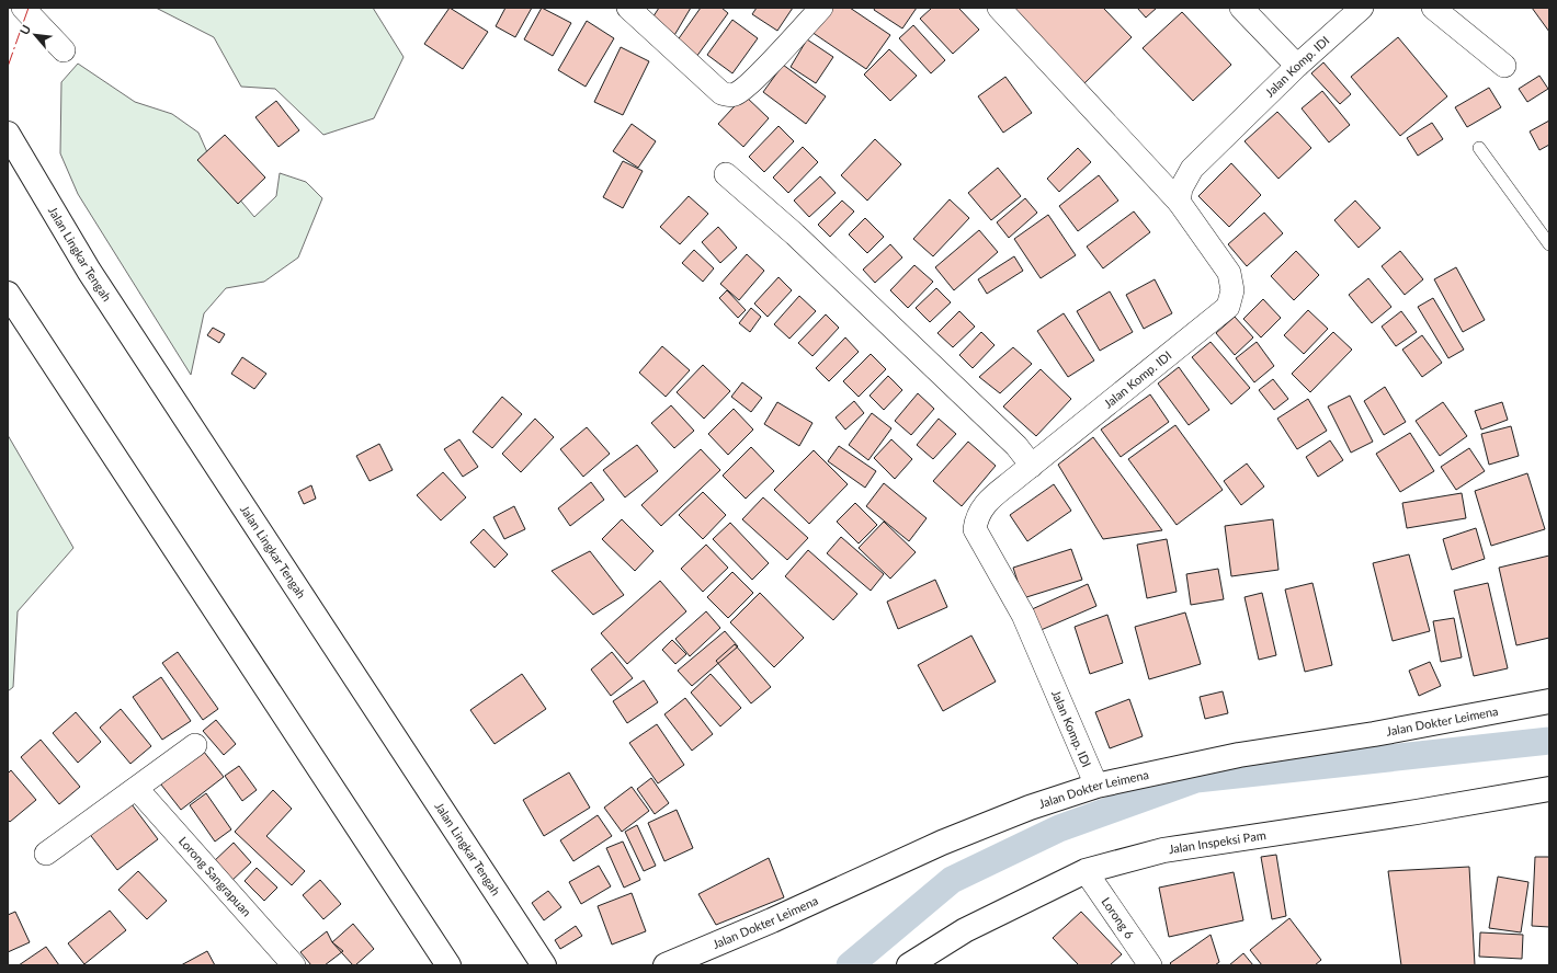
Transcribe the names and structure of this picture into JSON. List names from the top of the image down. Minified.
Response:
{"streets":{"main road":["Jalan Lingkar Tengah","Jalan Dokter Leimena","Jalan Inspeksi Pam"],"street":["Jalan Komp. IDI","Lorong Sangrapuan","Lorong 6"]},"crossings":[["Jalan Komp. IDI","Jalan Dokter Leimena"],["Jalan Inspeksi Pam","Lorong 6"]],"north":"top left"}
